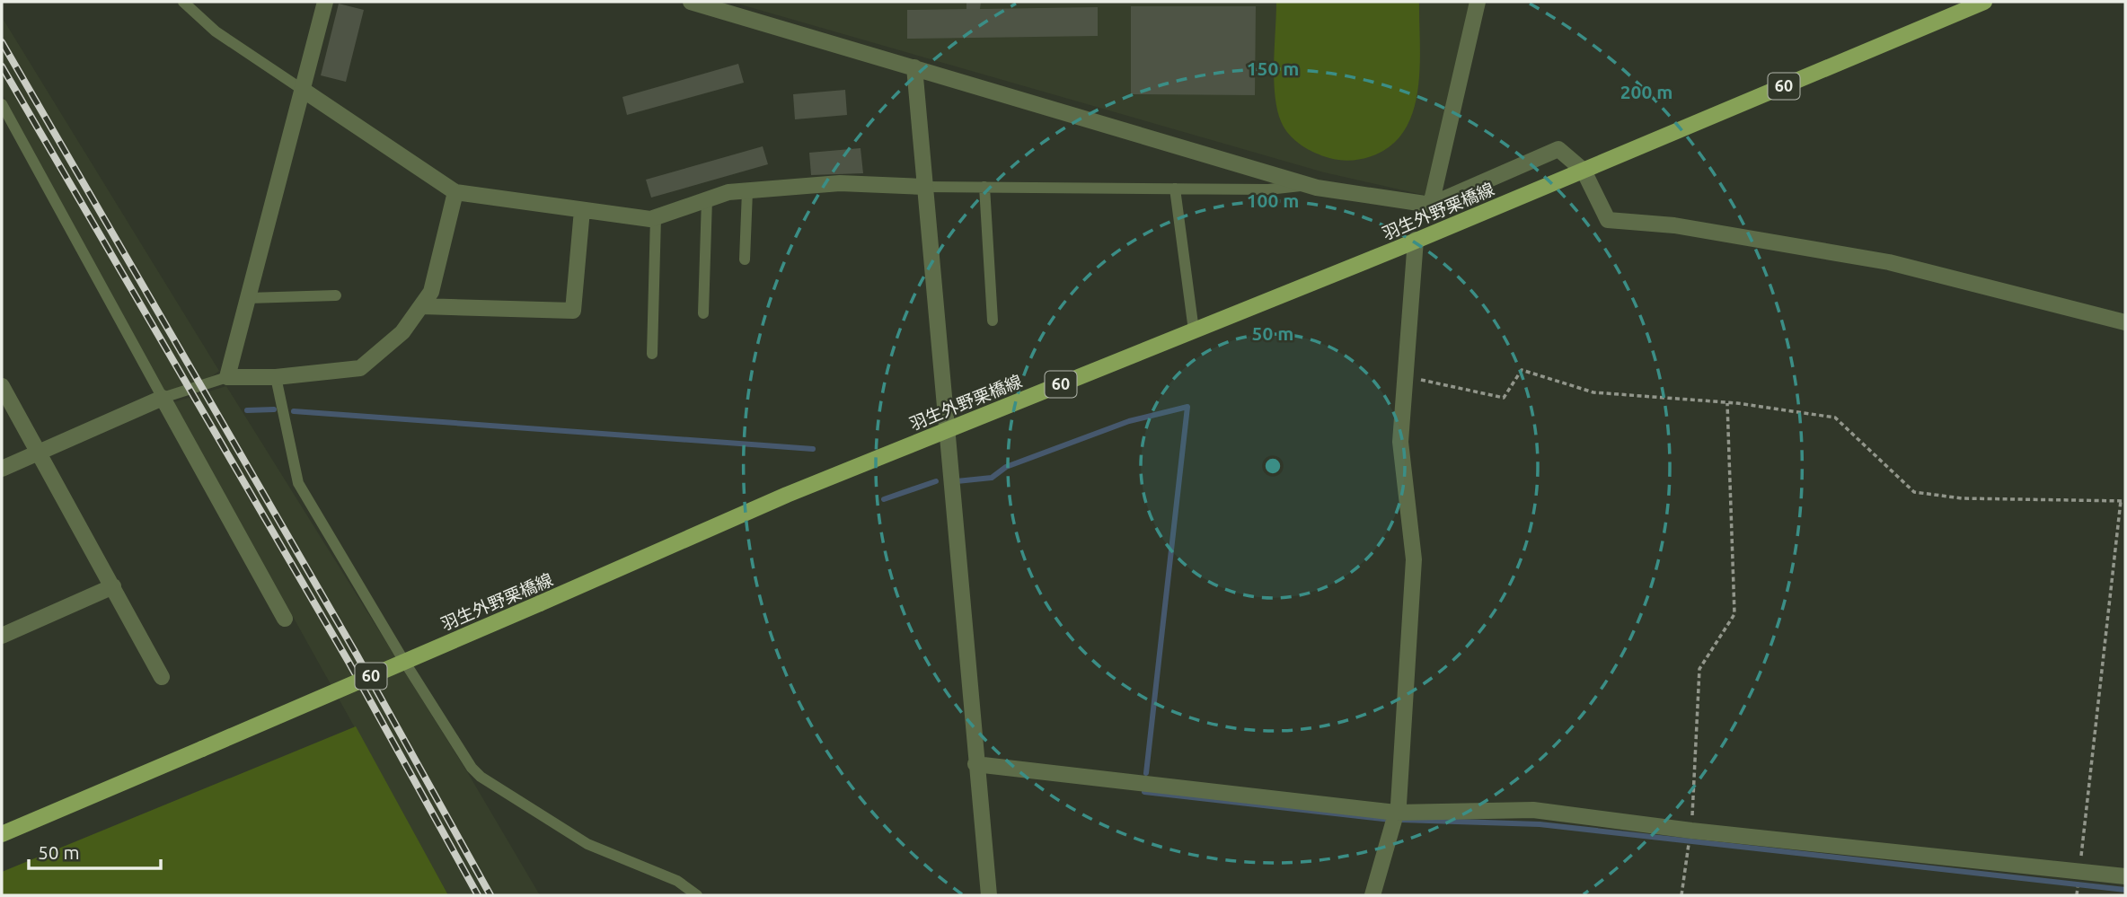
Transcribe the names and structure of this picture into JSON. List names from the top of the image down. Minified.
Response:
{"streets":{"main road":["60","羽生外野栗橋線"]},"scale_bar":"50 m","rings":["150 m","200 m","100 m","50 m"]}
